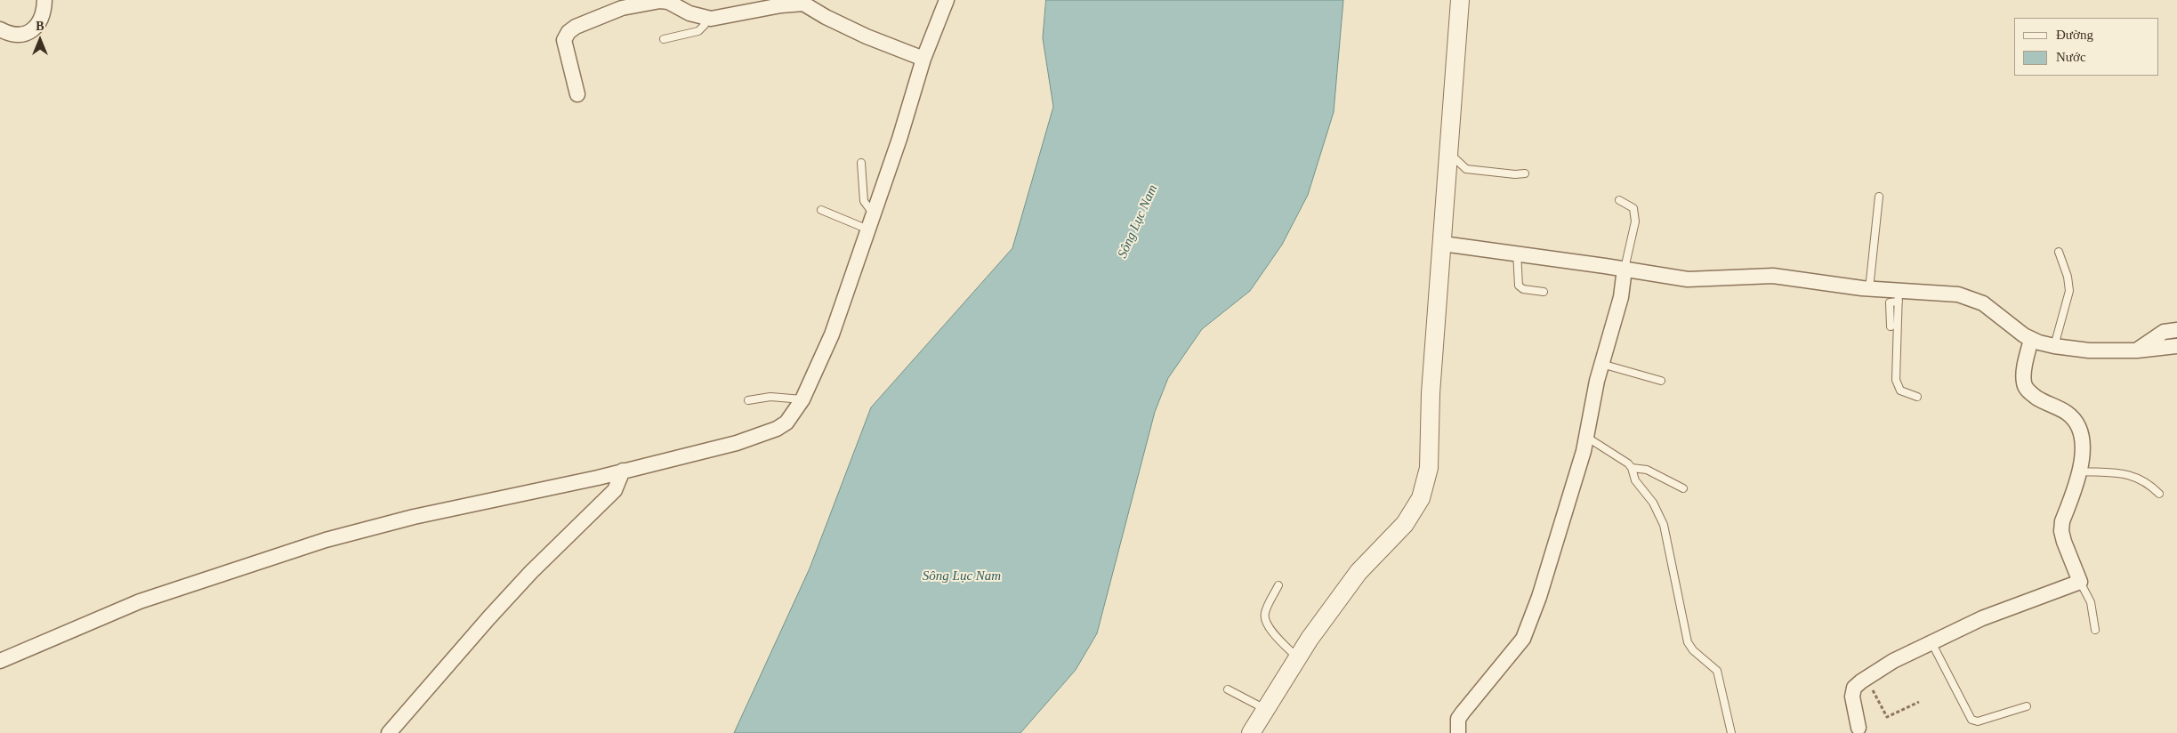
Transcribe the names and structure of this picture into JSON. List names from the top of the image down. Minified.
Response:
{"water":["Sông Lục Nam"],"legend":["Đường","Nước"],"north":"top"}
